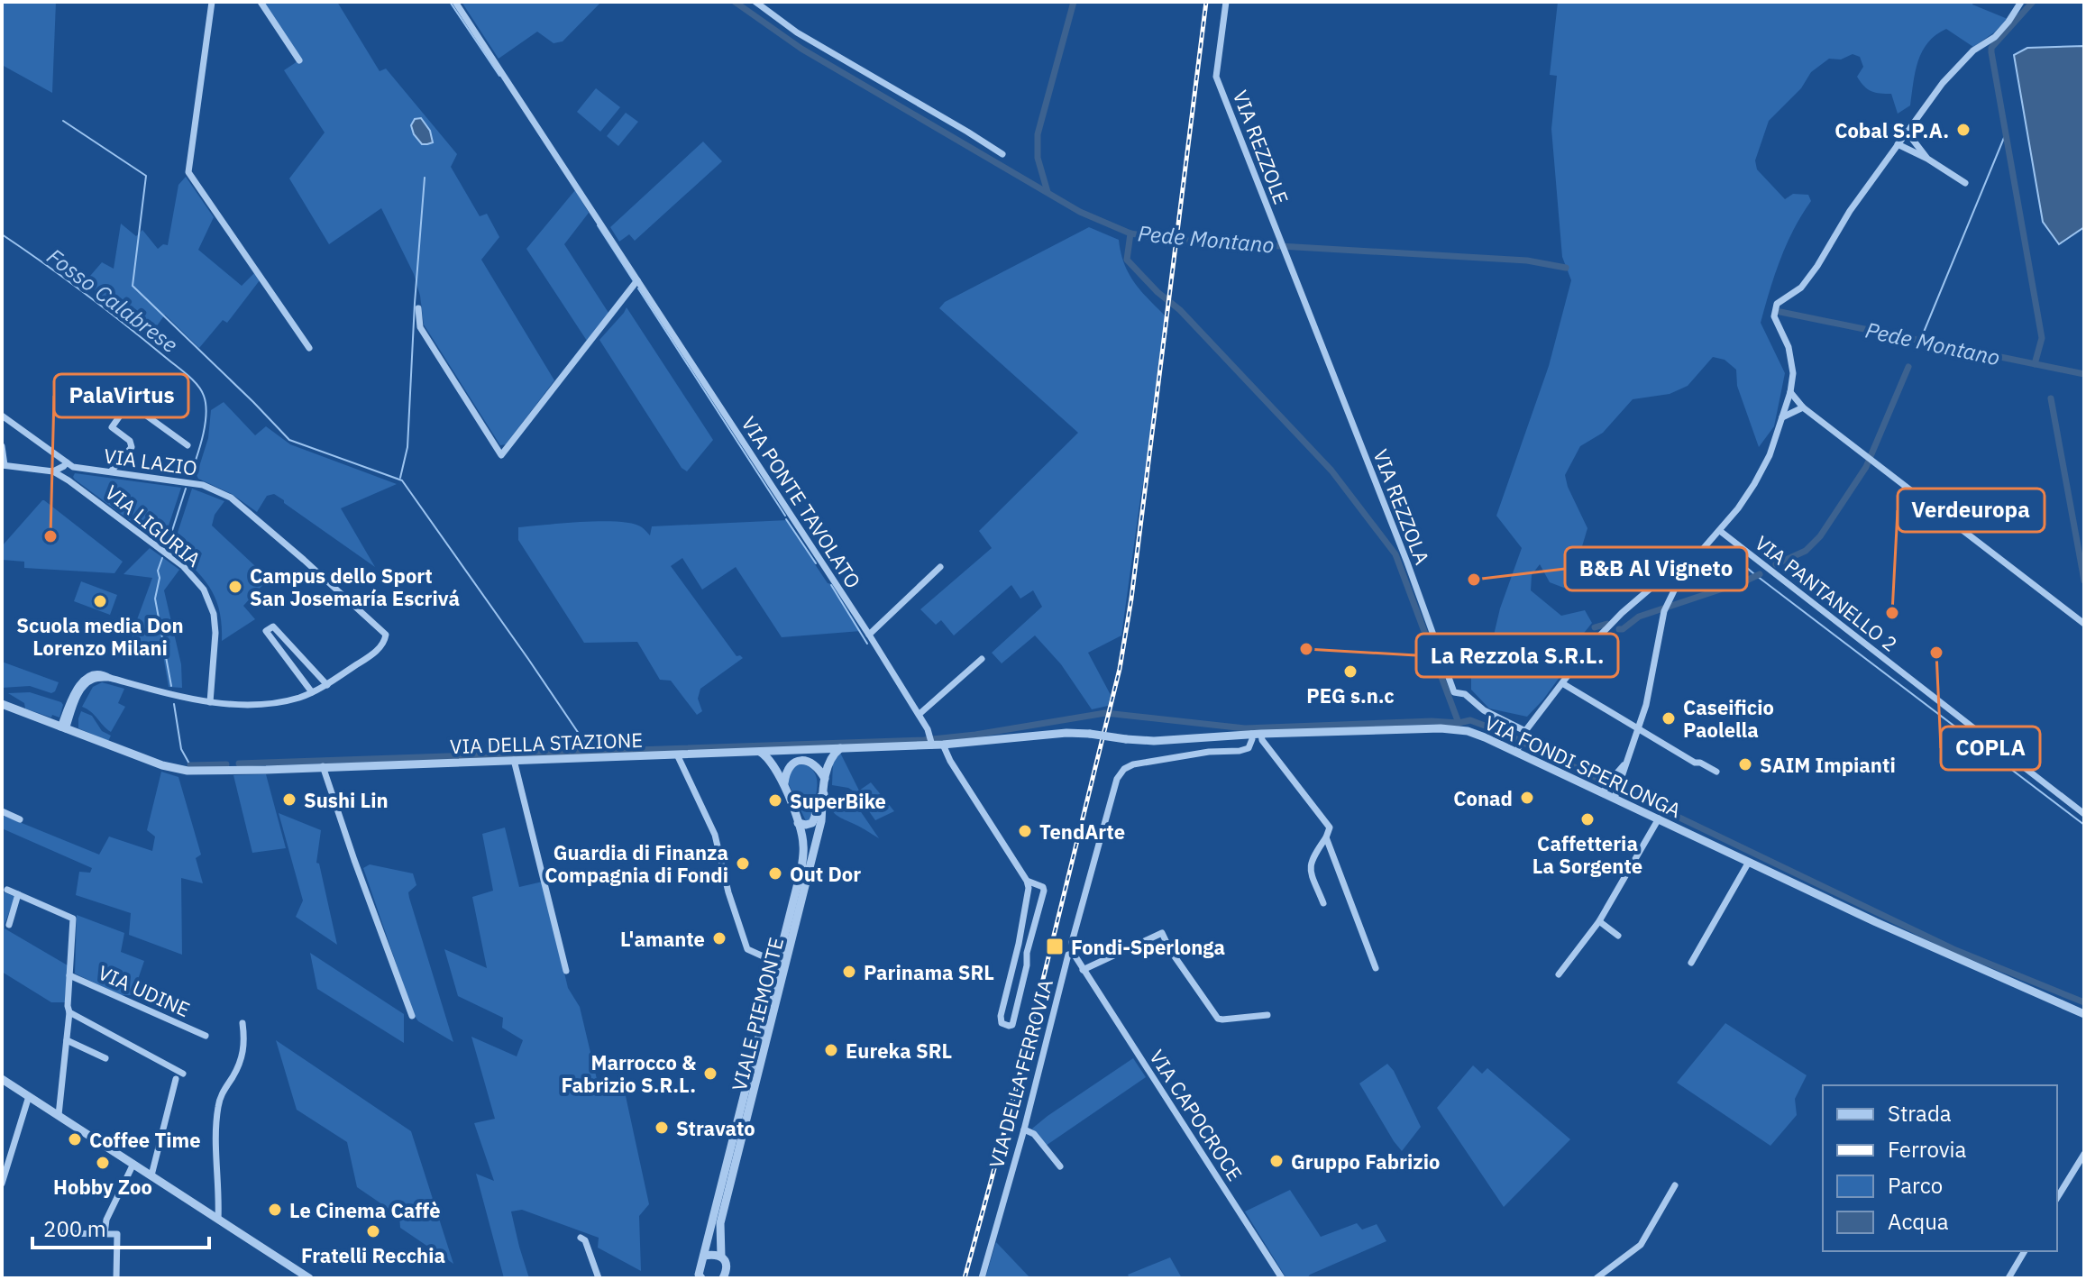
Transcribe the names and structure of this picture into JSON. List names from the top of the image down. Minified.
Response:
{"streets":{"street":["VIA REZZOLE","VIA LAZIO","VIA PONTE TAVOLATO","VIA REZZOLA","VIA LIGURIA","VIA PANTANELLO 2","VIA DELLA STAZIONE","VIA FONDI SPERLONGA","VIA UDINE","VIALE PIEMONTE","VIA DELLA FERROVIA","VIA CAPOCROCE"]},"crossings":[["VIA REZZOLE","VIA REZZOLA"],["VIA PONTE TAVOLATO","VIA DELLA STAZIONE"],["VIA DELLA STAZIONE","VIA FONDI SPERLONGA"],["VIA DELLA STAZIONE","VIALE PIEMONTE"],["VIA FONDI SPERLONGA","VIA DELLA FERROVIA"],["VIA DELLA FERROVIA","VIA CAPOCROCE"]],"water":["Pede Montano","Fosso Calabrese"],"places":{"other":["Cobal S.P.A.","PalaVirtus","B&B Al Vigneto","Campus dello Sport San Josemaría Escrivá","Scuola media Don Lorenzo Milani","Verdeuropa","La Rezzola S.R.L.","COPLA","PEG s.n.c","Caseificio Paolella","SAIM Impianti","Conad","Sushi Lin","SuperBike","Caffetteria La Sorgente","TendArte","Guardia di Finanza Compagnia di Fondi","Out Dor","L'amante","Parinama SRL","Eureka SRL","Marrocco & Fabrizio S.R.L.","Stravato","Coffee Time","Gruppo Fabrizio","Hobby Zoo","Le Cinema Caffè","Fratelli Recchia"],"transit":["Fondi-Sperlonga"]},"legend":["Strada","Ferrovia","Parco","Acqua"],"scale_bar":"200 m"}
